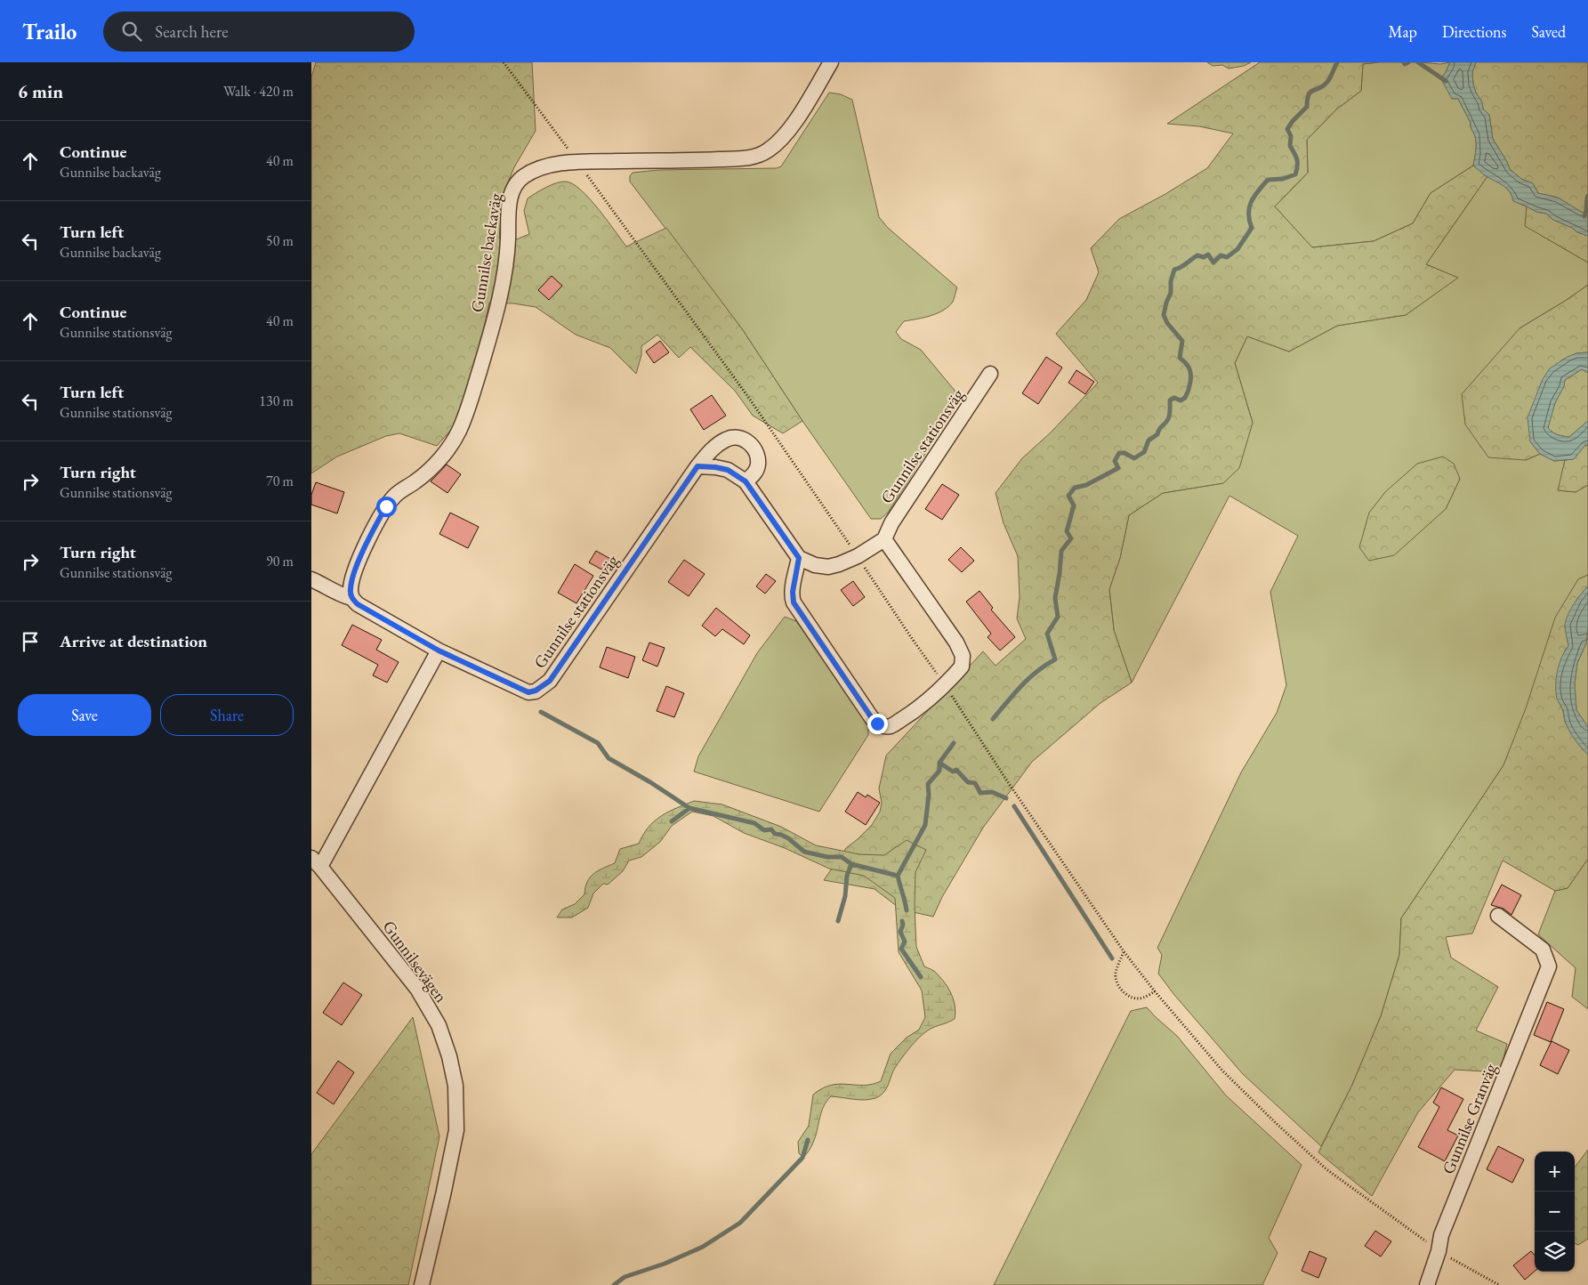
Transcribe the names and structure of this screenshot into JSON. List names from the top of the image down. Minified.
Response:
{"streets":{"street":["Gunnilse backaväg","Gunnilse stationsväg","Gunnilsevägen","Gunnilse Granväg"]},"page":{"header":"Trailo","search":"Search here","nav":["Map","Directions","Saved"],"heading":["6 min","Walk · 420 m"],"list":[["Continue","Gunnilse backaväg","40 m"],["Turn left","Gunnilse backaväg","50 m"],["Continue","Gunnilse stationsväg","40 m"],["Turn left","Gunnilse stationsväg","130 m"],["Turn right","Gunnilse stationsväg","70 m"],["Turn right","Gunnilse stationsväg","90 m"],"Arrive at destination"],"buttons":["Save","Share"],"map_buttons":["+","−"]}}
